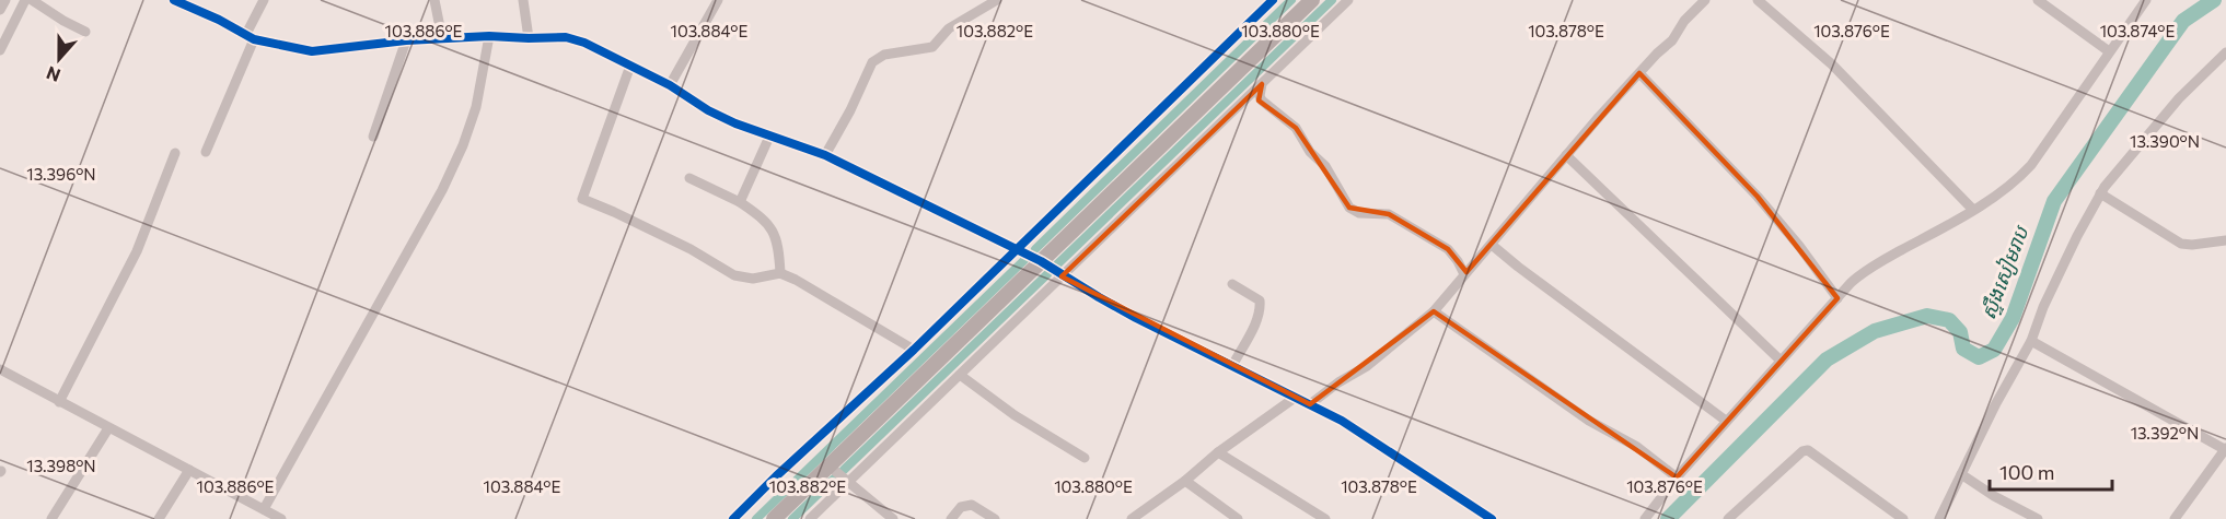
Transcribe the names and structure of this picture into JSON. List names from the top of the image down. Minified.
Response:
{"water":["ស្ទឹងសៀមរាប"],"scale_bar":"100 m","north":"bottom","coordinates":["103.886°E","103.884°E","103.882°E","103.880°E","103.878°E","103.876°E","103.874°E","13.390°N","13.396°N","13.392°N","13.398°N"]}
